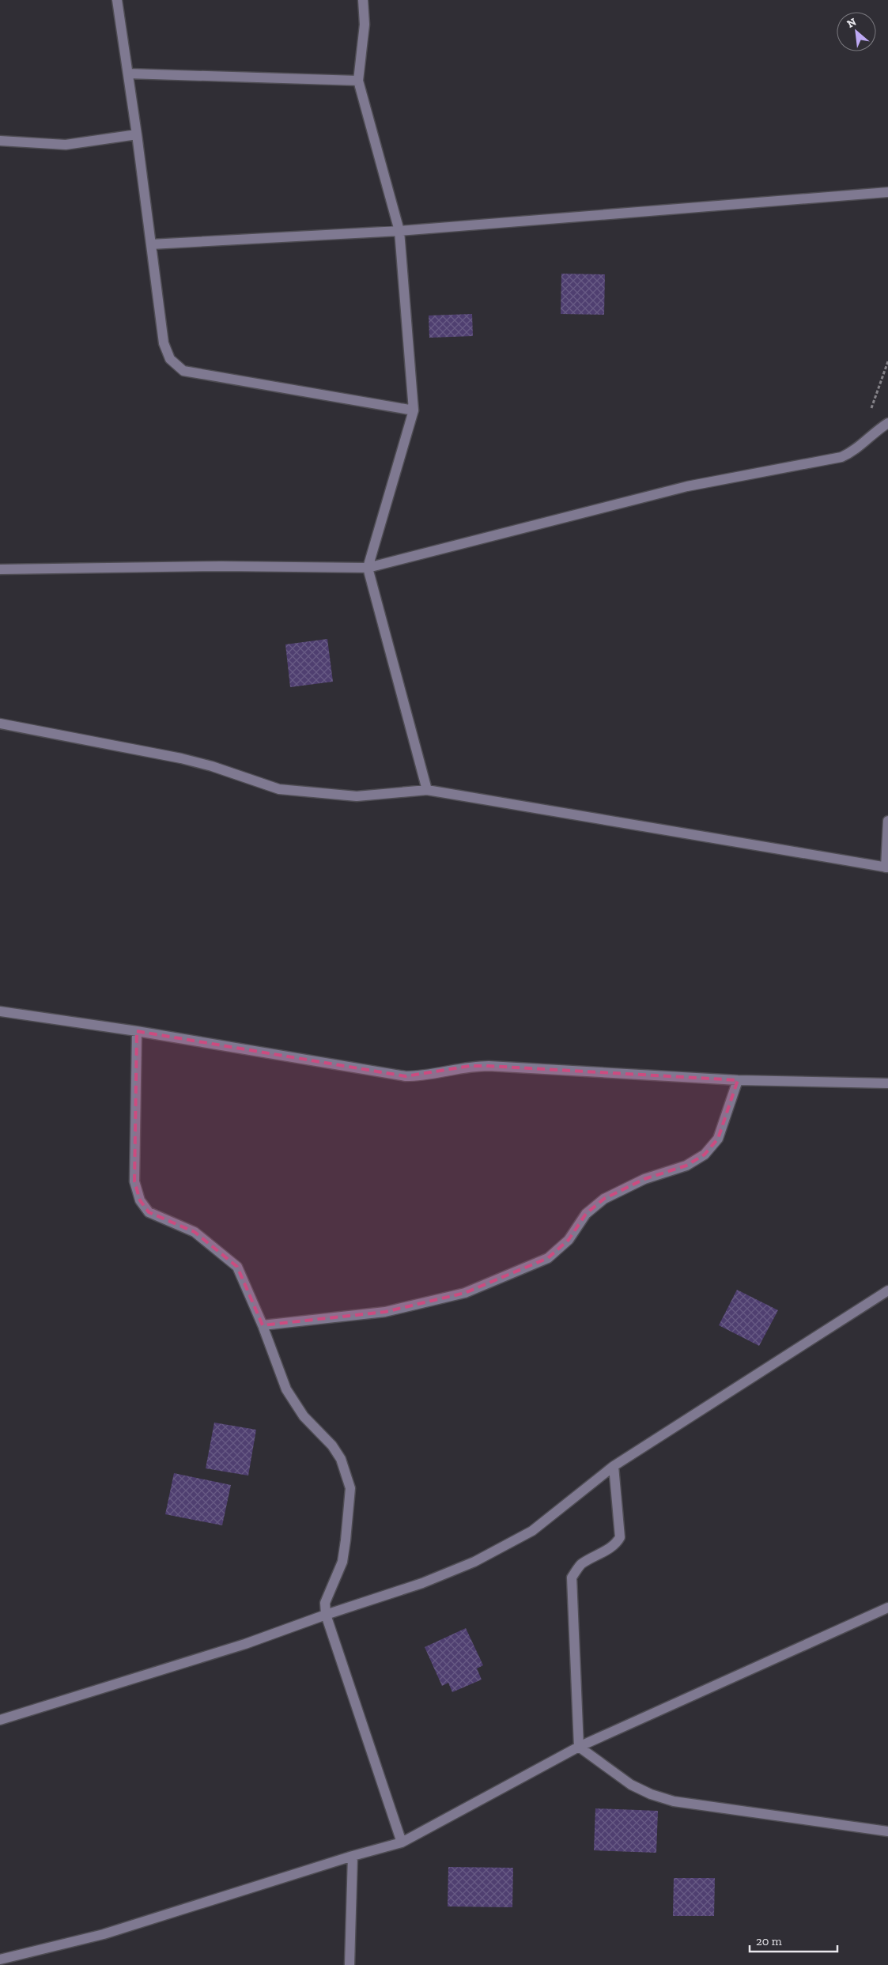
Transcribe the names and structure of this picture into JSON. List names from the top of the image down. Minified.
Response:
{"scale_bar":"20 m","north":"top left"}
